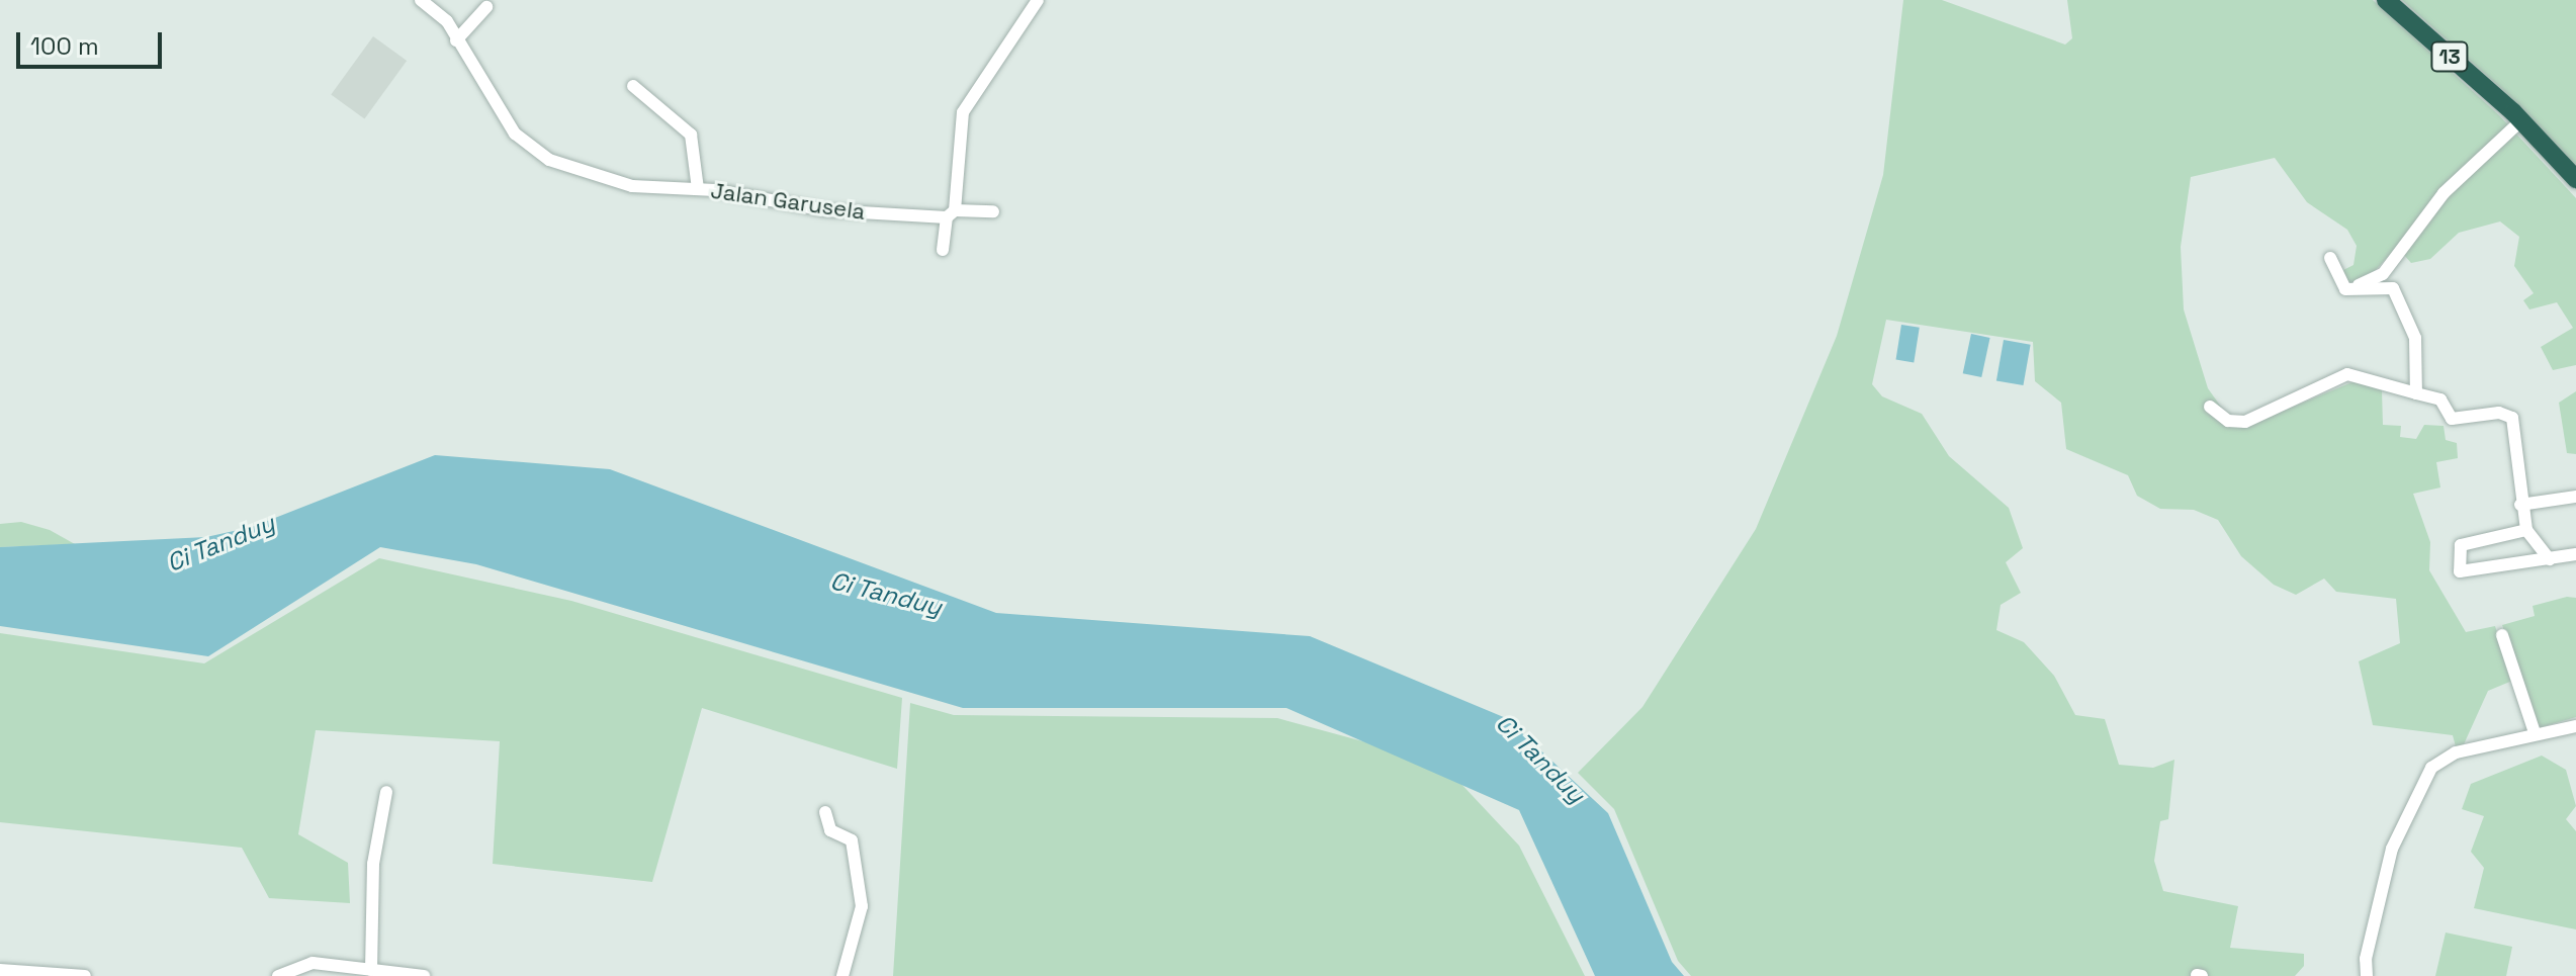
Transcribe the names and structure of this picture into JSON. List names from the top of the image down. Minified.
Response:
{"streets":{"highway":["13"],"street":["Jalan Garusela"]},"water":["Ci Tanduy"],"scale_bar":"100 m"}
